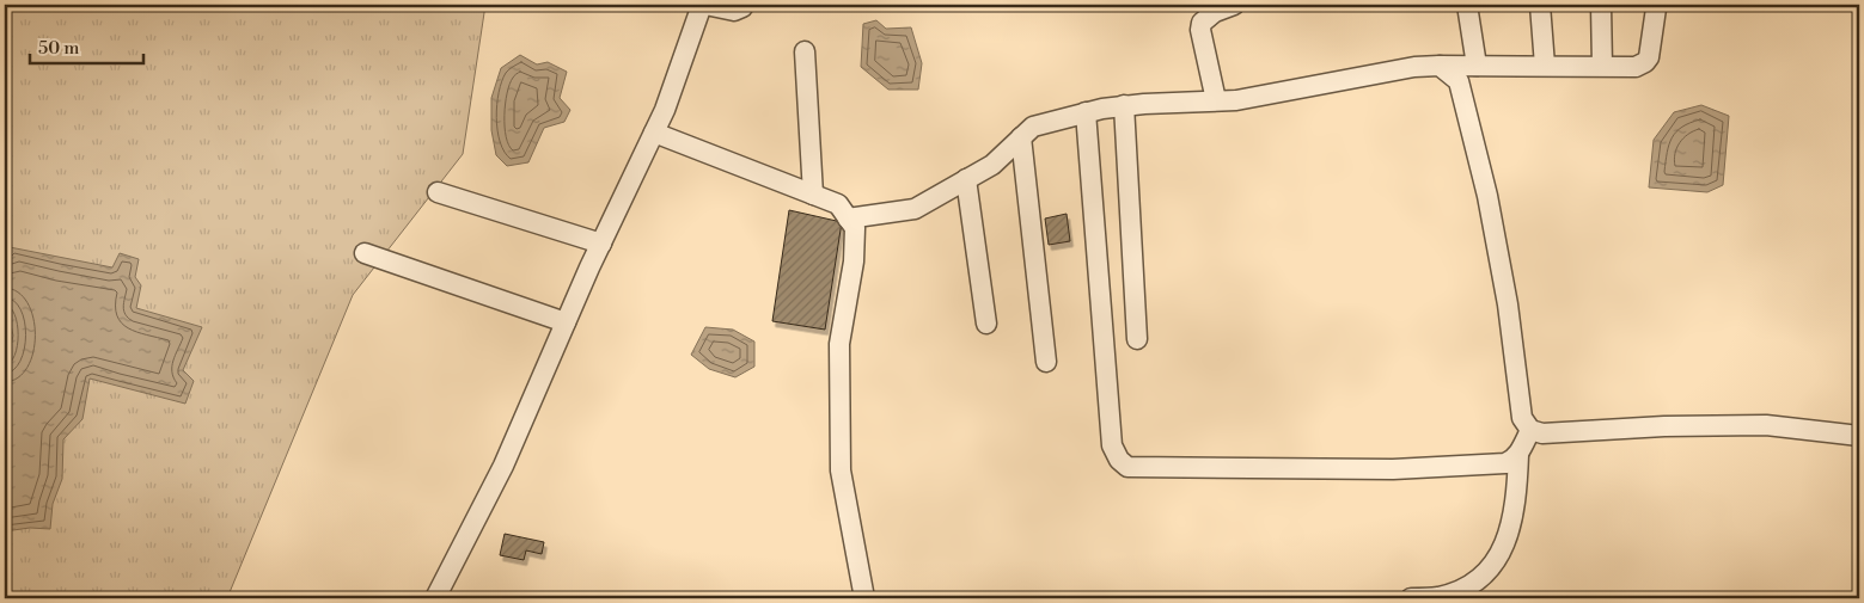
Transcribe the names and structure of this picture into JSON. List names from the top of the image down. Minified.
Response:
{"scale_bar":"50 m"}
